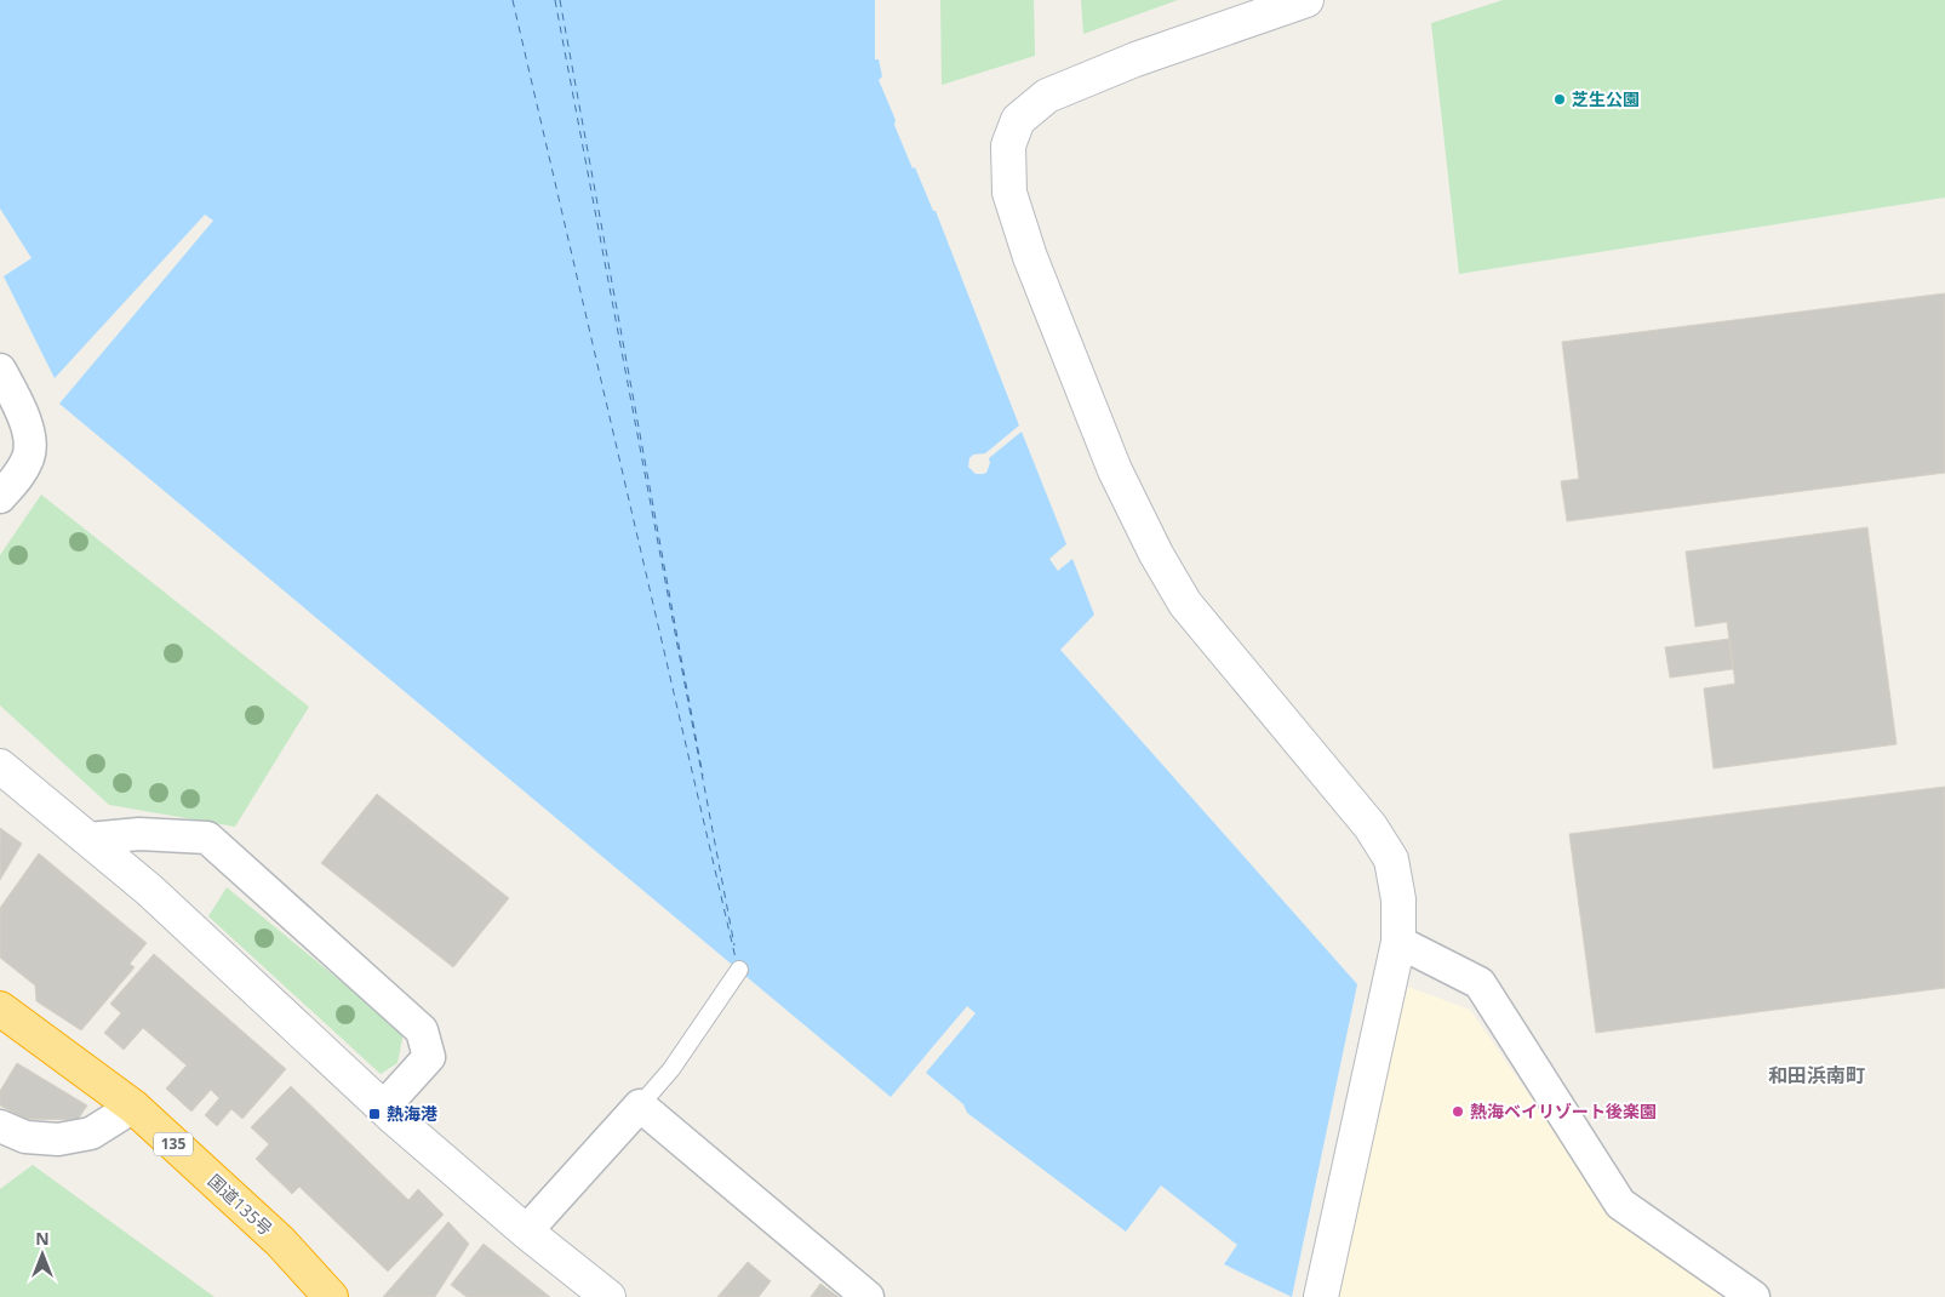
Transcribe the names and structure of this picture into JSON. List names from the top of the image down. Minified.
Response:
{"streets":{"highway":["135","国道135号"]},"districts":["和田浜南町"],"places":{"other":["芝生公園","熱海ベイリゾート後楽園"],"transit":["熱海港"]},"north":"top"}
